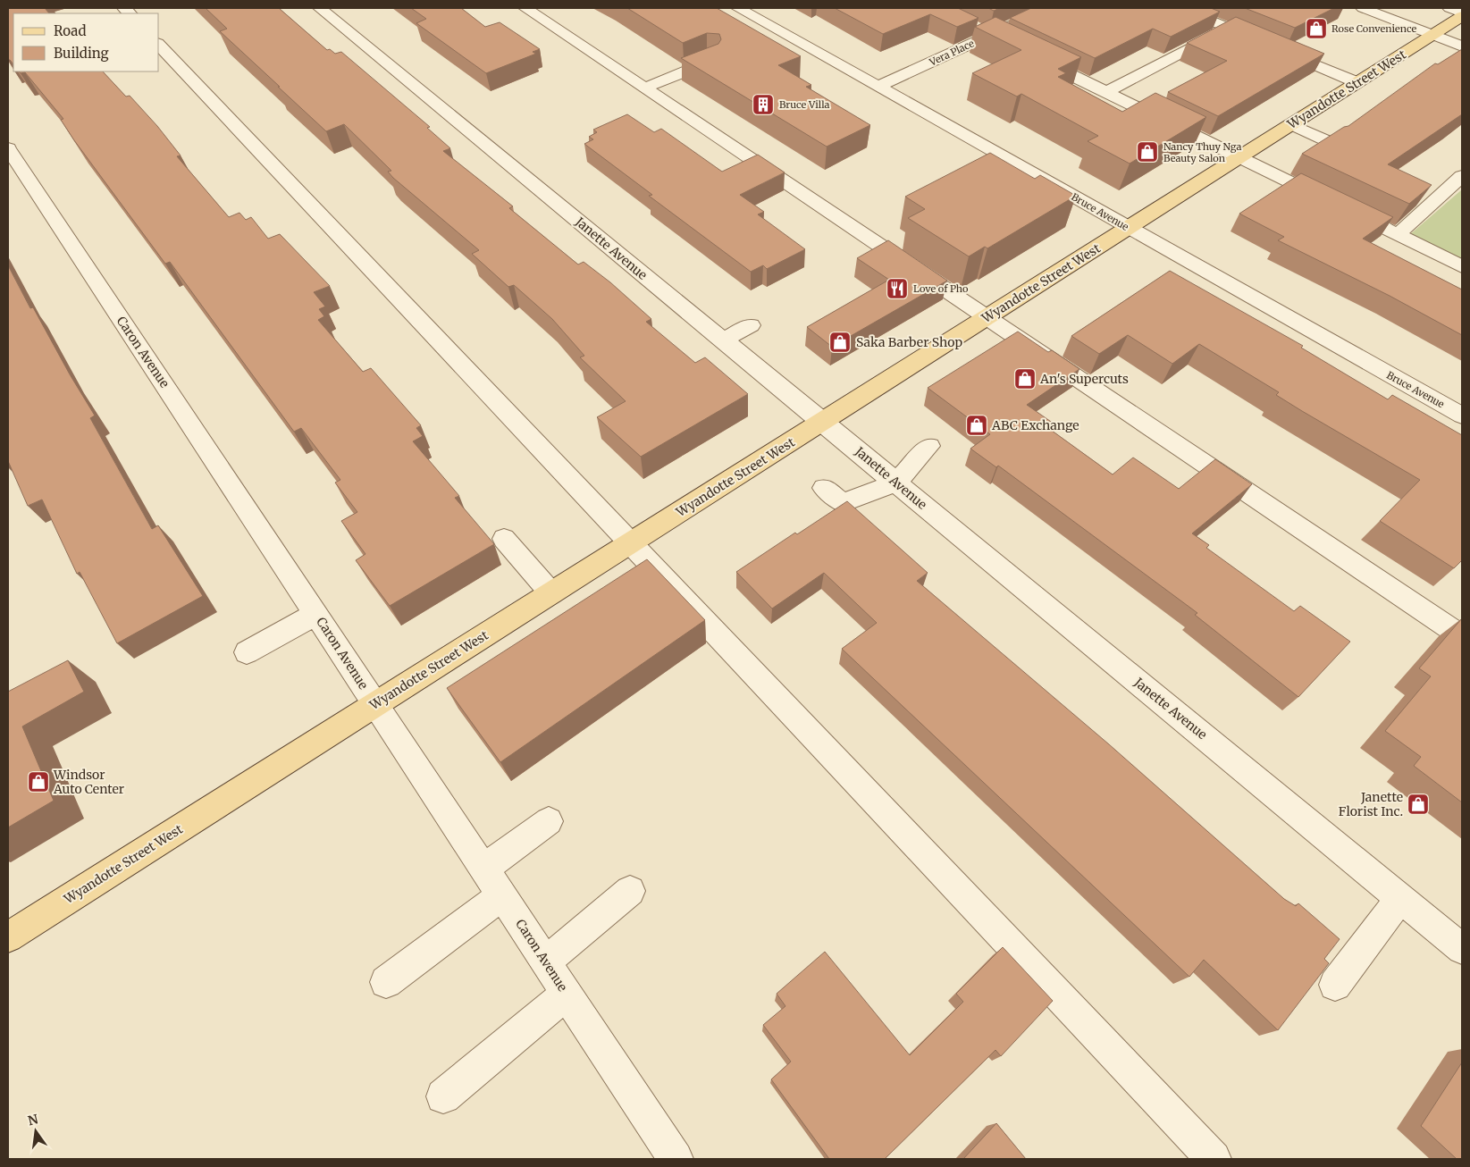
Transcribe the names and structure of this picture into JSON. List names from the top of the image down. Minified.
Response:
{"streets":{"main road":["Wyandotte Street West"],"street":["Vera Place","Bruce Avenue","Janette Avenue","Caron Avenue"]},"crossings":[["Vera Place","Bruce Avenue"],["Wyandotte Street West","Bruce Avenue"],["Wyandotte Street West","Janette Avenue"],["Wyandotte Street West","Caron Avenue"]],"places":{"shop":["Rose Convenience","Nancy Thuy Nga Beauty Salon","Saka Barber Shop","An's Supercuts","ABC Exchange","Windsor Auto Center","Janette Florist Inc."],"building":["Bruce Villa"],"restaurant":["Love of Pho"]},"legend":["Road","Building"],"north":"top"}
